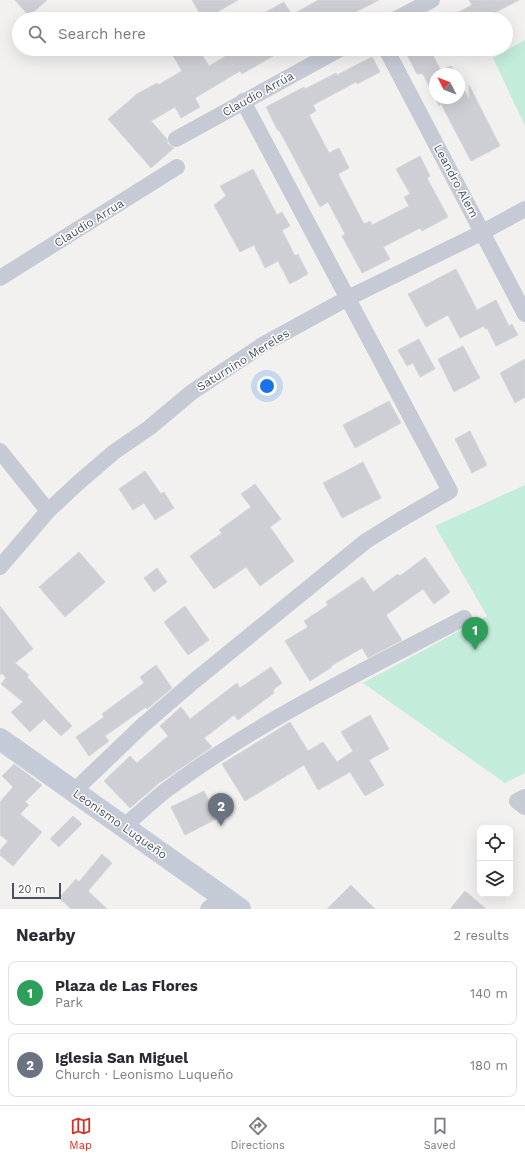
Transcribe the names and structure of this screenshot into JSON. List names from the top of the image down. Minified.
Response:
{"streets":{"street":["Claudio Arrúa","Leandro Alem","Claudio Arrua","Saturnino Mereles","Leonismo Luqueño"]},"crossings":[["Leandro Alem","Saturnino Mereles"]],"scale_bar":"20 m","north":"top left","page":{"search":"Search here","pins":["1","2"],"scale":"20 m","heading":["Nearby","2 results"],"list":[{"mark":"1","name":"Plaza de Las Flores","note":"Park","value":"140 m"},{"mark":"2","name":"Iglesia San Miguel","note":"Church · Leonismo Luqueño","value":"180 m"}],"nav":["Map","Directions","Saved"]}}
